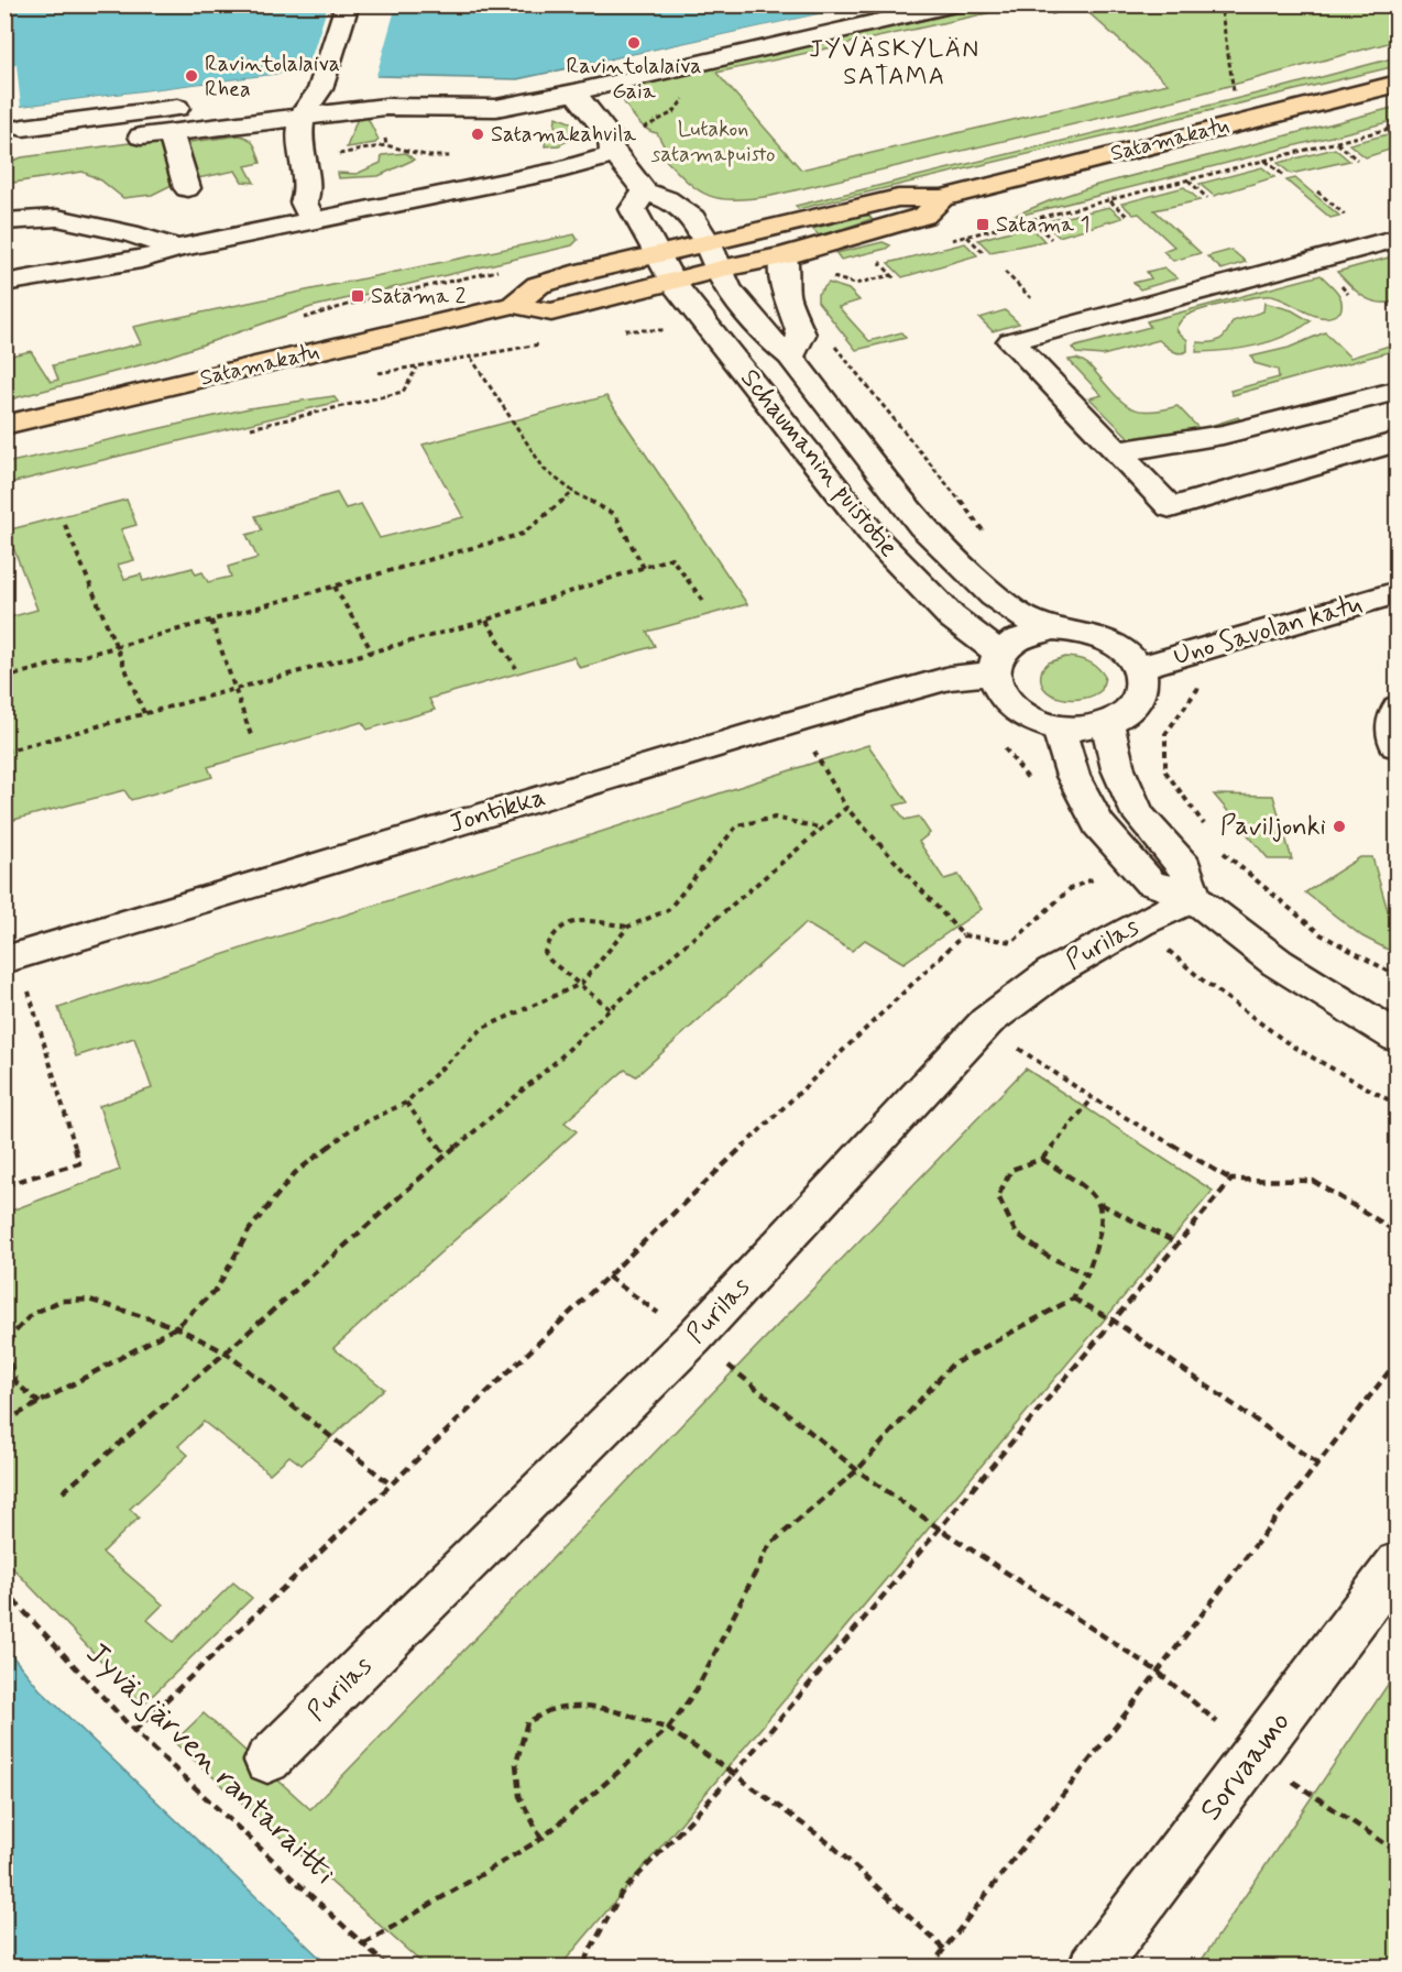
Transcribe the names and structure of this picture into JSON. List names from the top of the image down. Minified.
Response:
{"streets":{"main road":["Satamakatu"],"street":["Schaumanin puistotie","Uno Savolan katu","Jontikka","Purilas","Sorvaamo"],"path":["Jyväsjärven rantaraitti"]},"crossings":[["Satamakatu","Schaumanin puistotie"],["Schaumanin puistotie","Uno Savolan katu"],["Schaumanin puistotie","Jontikka"],["Uno Savolan katu","Jontikka"]],"districts":["JYVÄSKYLÄN SATAMA"],"parks":["Lutakon satamapuisto"],"places":{"other":["Ravintolalaiva Gaia","Ravintolalaiva Rhea","Satamakahvila","Paviljonki"],"transit":["Satama 1","Satama 2"]}}
